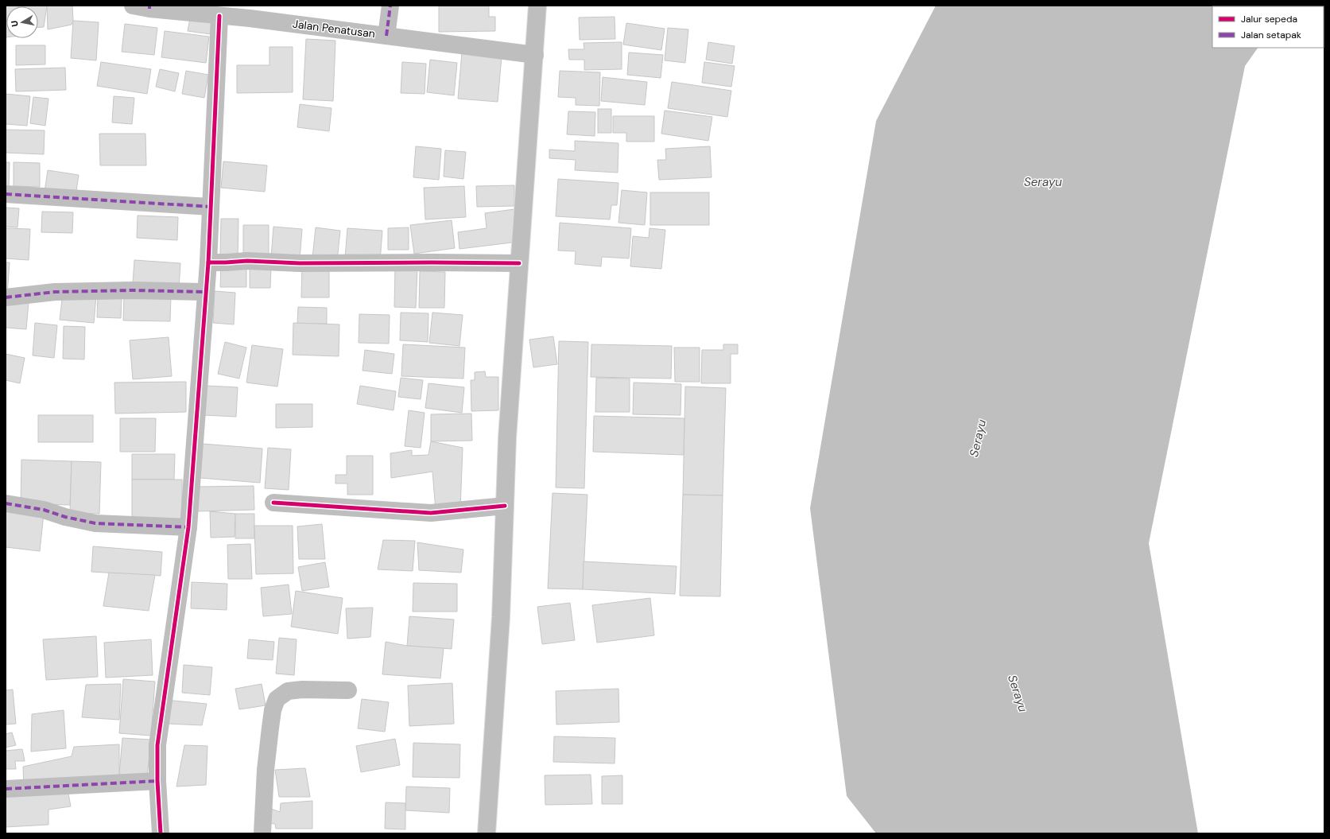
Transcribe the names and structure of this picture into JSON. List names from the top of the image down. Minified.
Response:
{"streets":{"street":["Jalan Penatusan"]},"water":["Serayu"],"legend":["Jalur sepeda","Jalan setapak"],"north":"left"}
